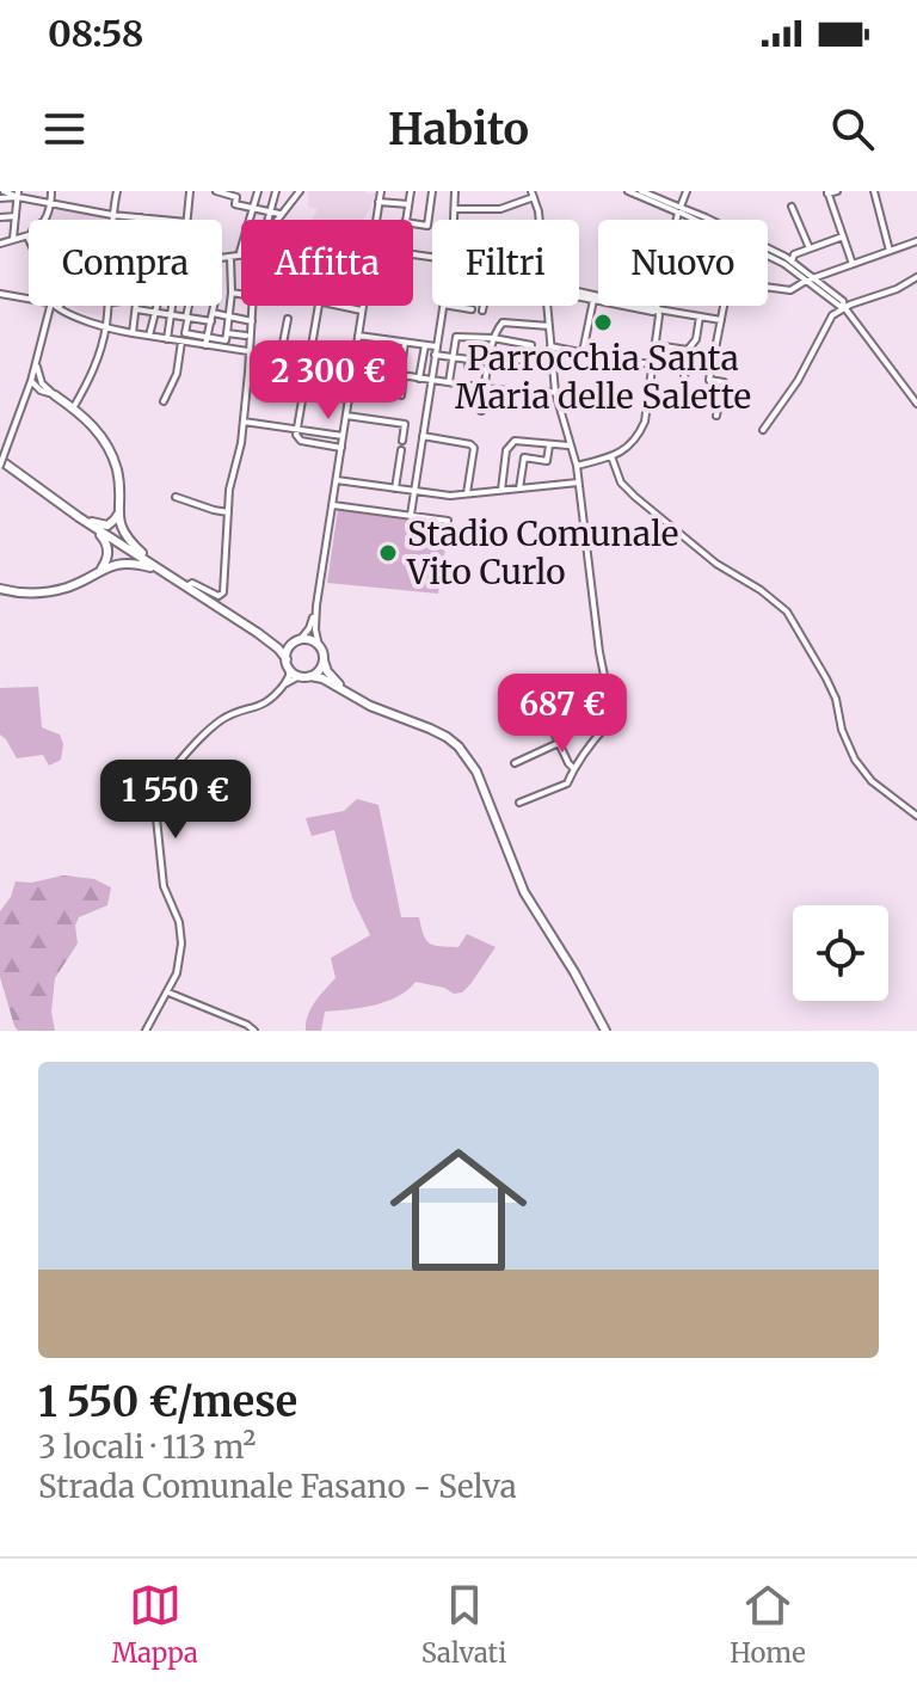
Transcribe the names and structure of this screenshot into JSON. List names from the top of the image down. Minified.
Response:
{"places":["Parrocchia Santa Maria delle Salette","Stadio Comunale Vito Curlo"],"page":{"status":"08:58","header":"Habito","chip":["Compra","Affitta","Filtri","Nuovo"],"price":["2 300 €","687 €","1 550 €"],"list":[{"name":"1 550 €/mese","note":"3 locali · 113 m² · Strada Comunale Fasano - Selva"}],"tabs":["Mappa","Salvati","Home"]}}
